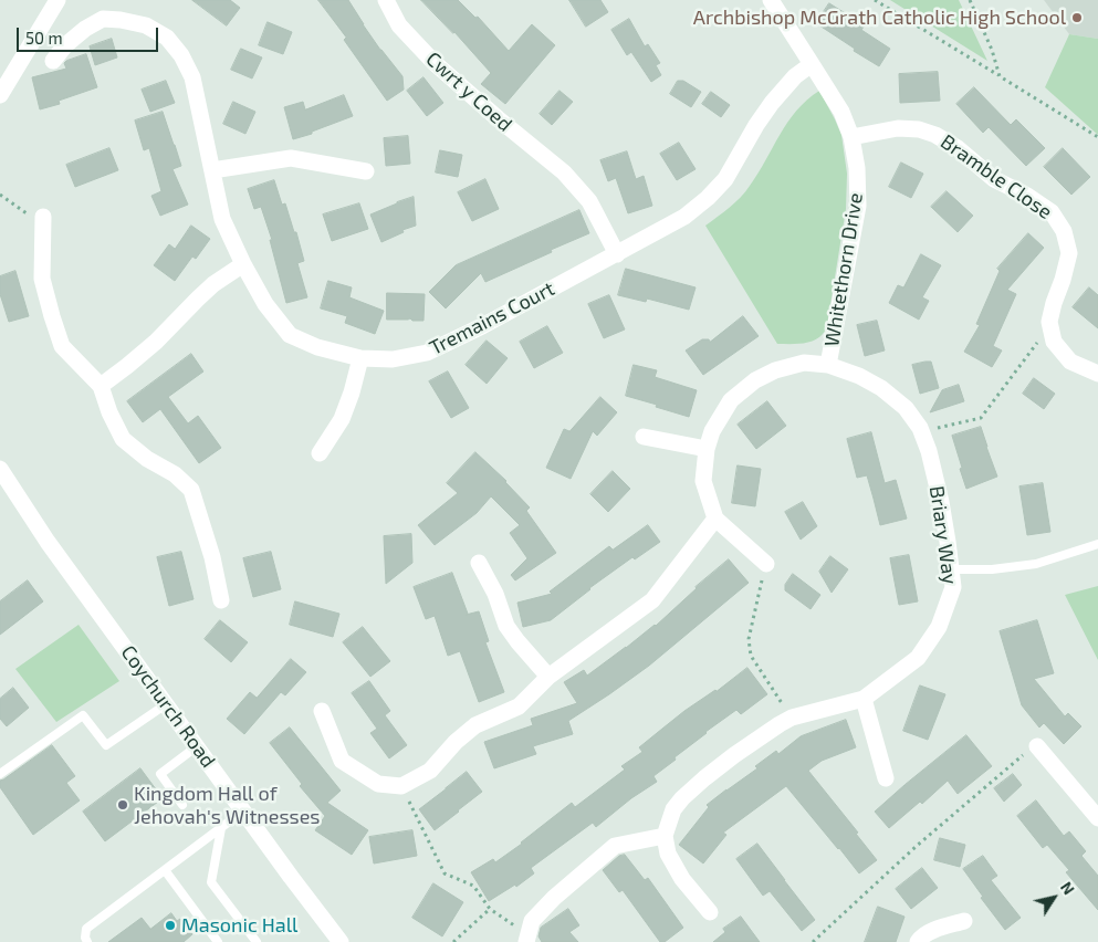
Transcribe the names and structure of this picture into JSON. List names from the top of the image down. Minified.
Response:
{"streets":{"street":["Cwrt y Coed","Bramble Close","Whitethorn Drive","Tremains Court","Briary Way","Coychurch Road"]},"crossings":[["Cwrt y Coed","Tremains Court"],["Bramble Close","Whitethorn Drive"],["Whitethorn Drive","Tremains Court"],["Whitethorn Drive","Briary Way"]],"places":["Archbishop McGrath Catholic High School","Kingdom Hall of Jehovah's Witnesses","Masonic Hall"],"scale_bar":"50 m","north":"top right"}
